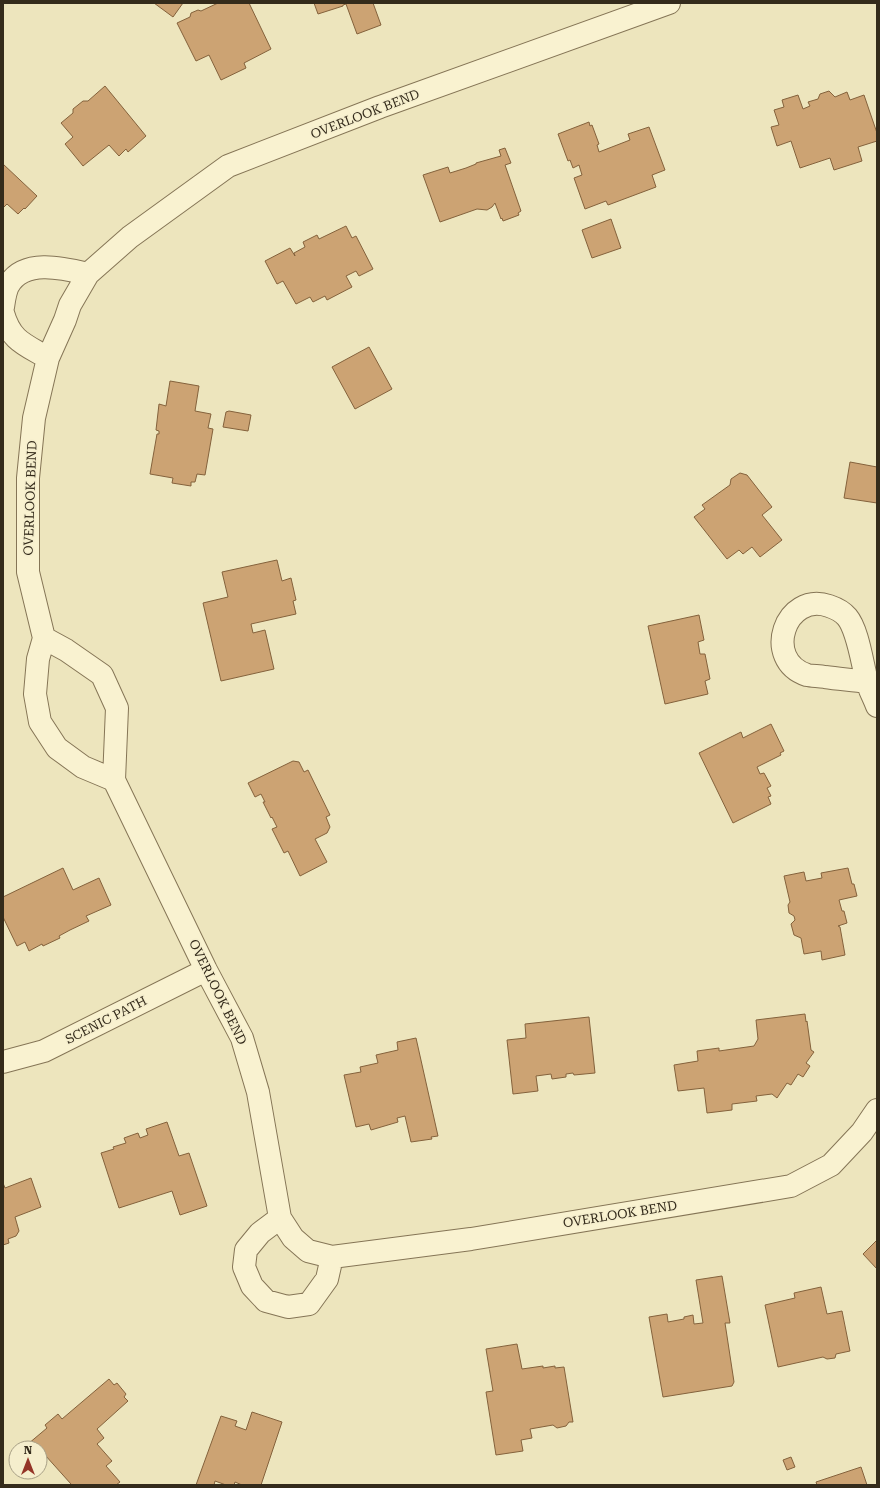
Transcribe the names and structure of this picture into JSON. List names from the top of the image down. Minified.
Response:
{"streets":{"street":["OVERLOOK BEND","SCENIC PATH"]},"crossings":[["OVERLOOK BEND","SCENIC PATH"]],"north":"top"}
